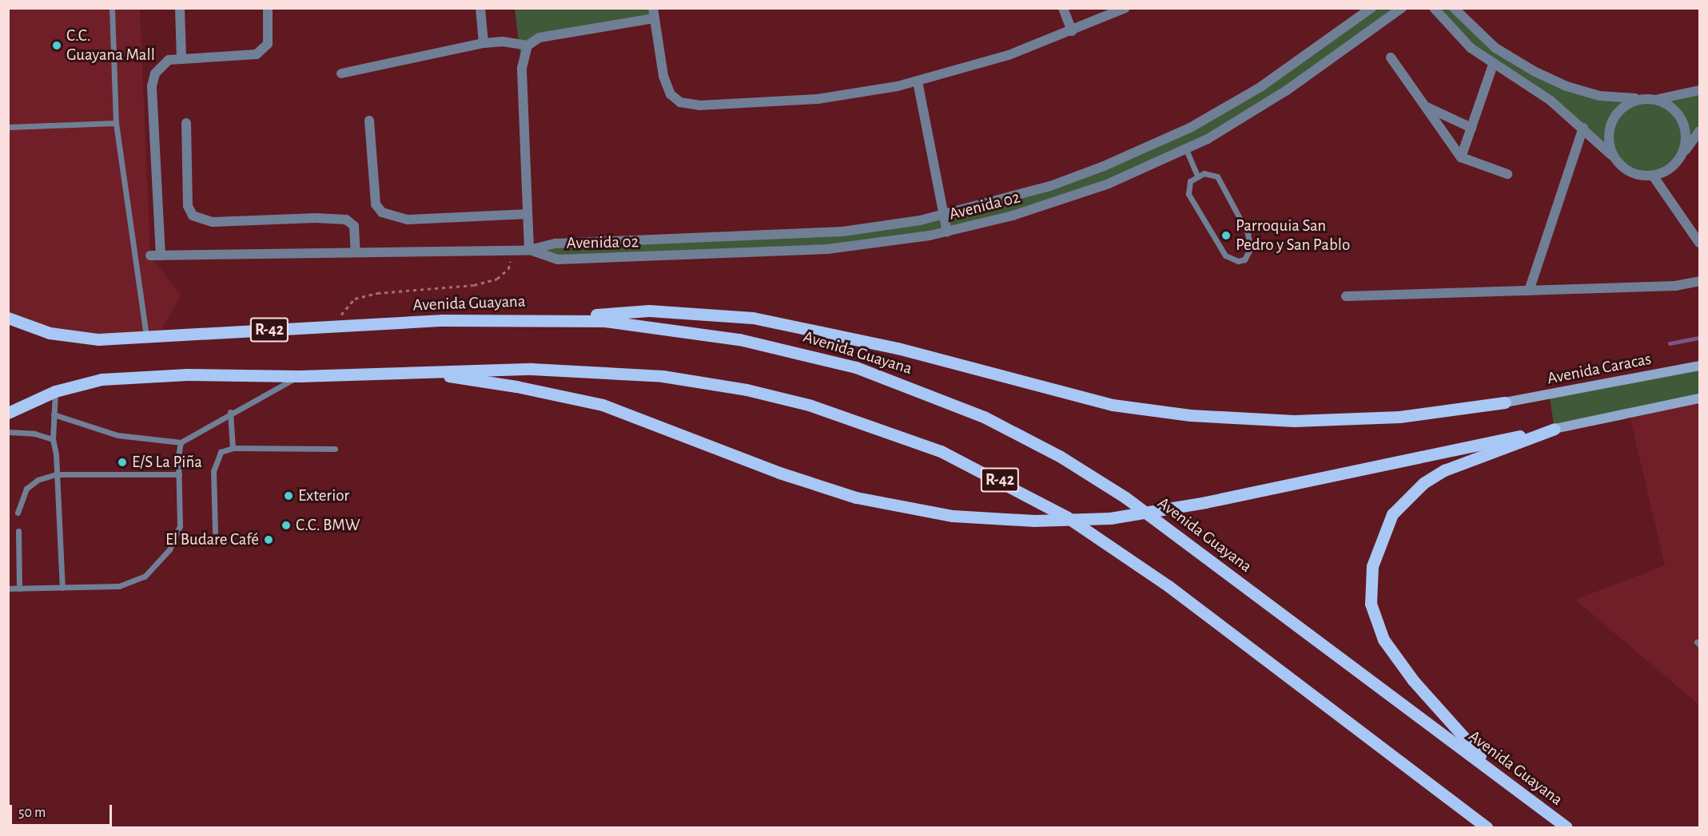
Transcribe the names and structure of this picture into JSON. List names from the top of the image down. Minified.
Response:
{"streets":{"main road":["Avenida Guayana","R-42"],"street":["Avenida 02","Avenida Caracas"]},"places":["C.C. Guayana Mall","Parroquia San Pedro y San Pablo","E/S La Piña","Exterior","C.C. BMW","El Budare Café"],"scale_bar":"50 m"}
